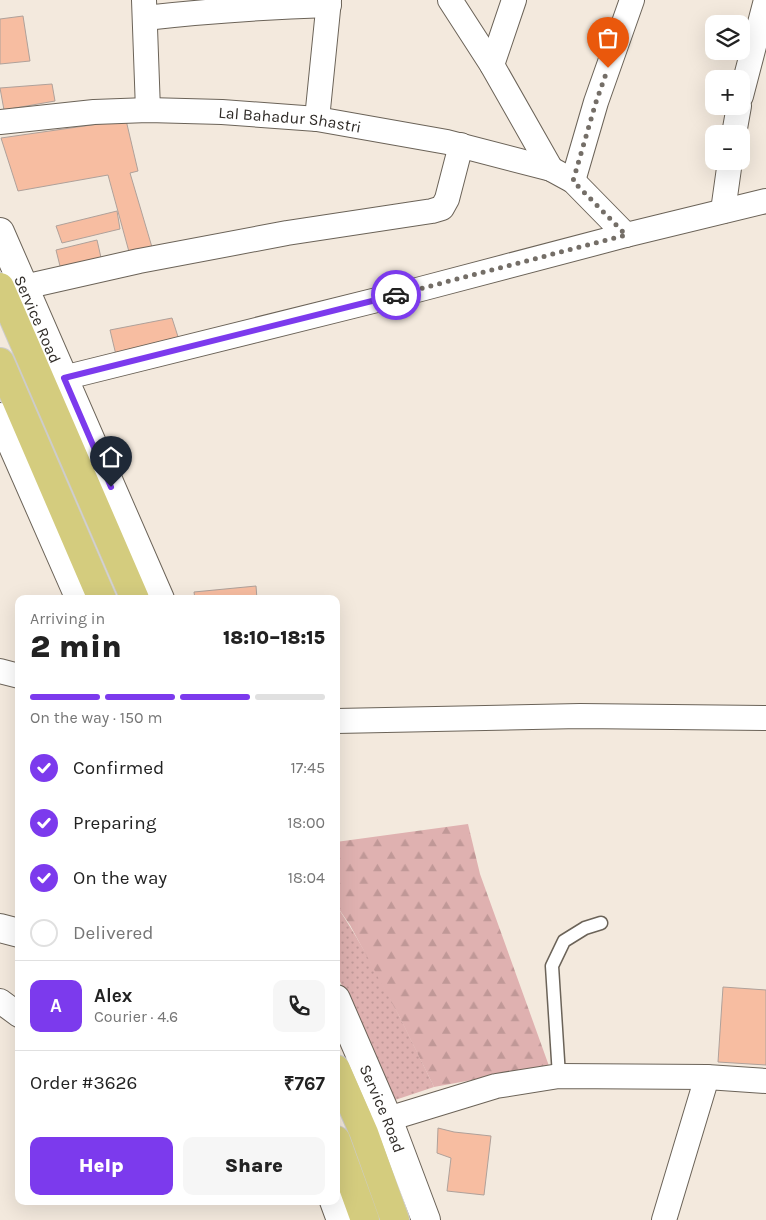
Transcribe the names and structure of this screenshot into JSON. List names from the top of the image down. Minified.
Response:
{"streets":{"street":["Lal Bahadur Shastri","Service Road"]},"page":{"map_buttons":["+","−"],"heading":["2 min","Arriving in","18:10–18:15"],"panel":["Alex","Courier · 4.6","Order #3626","₹767"],"bar":"On the way · 150 m","list":[["Confirmed","17:45"],["Preparing","18:00"],["On the way","18:04"],"Delivered"],"round":"A","buttons":["Help","Share"]}}
